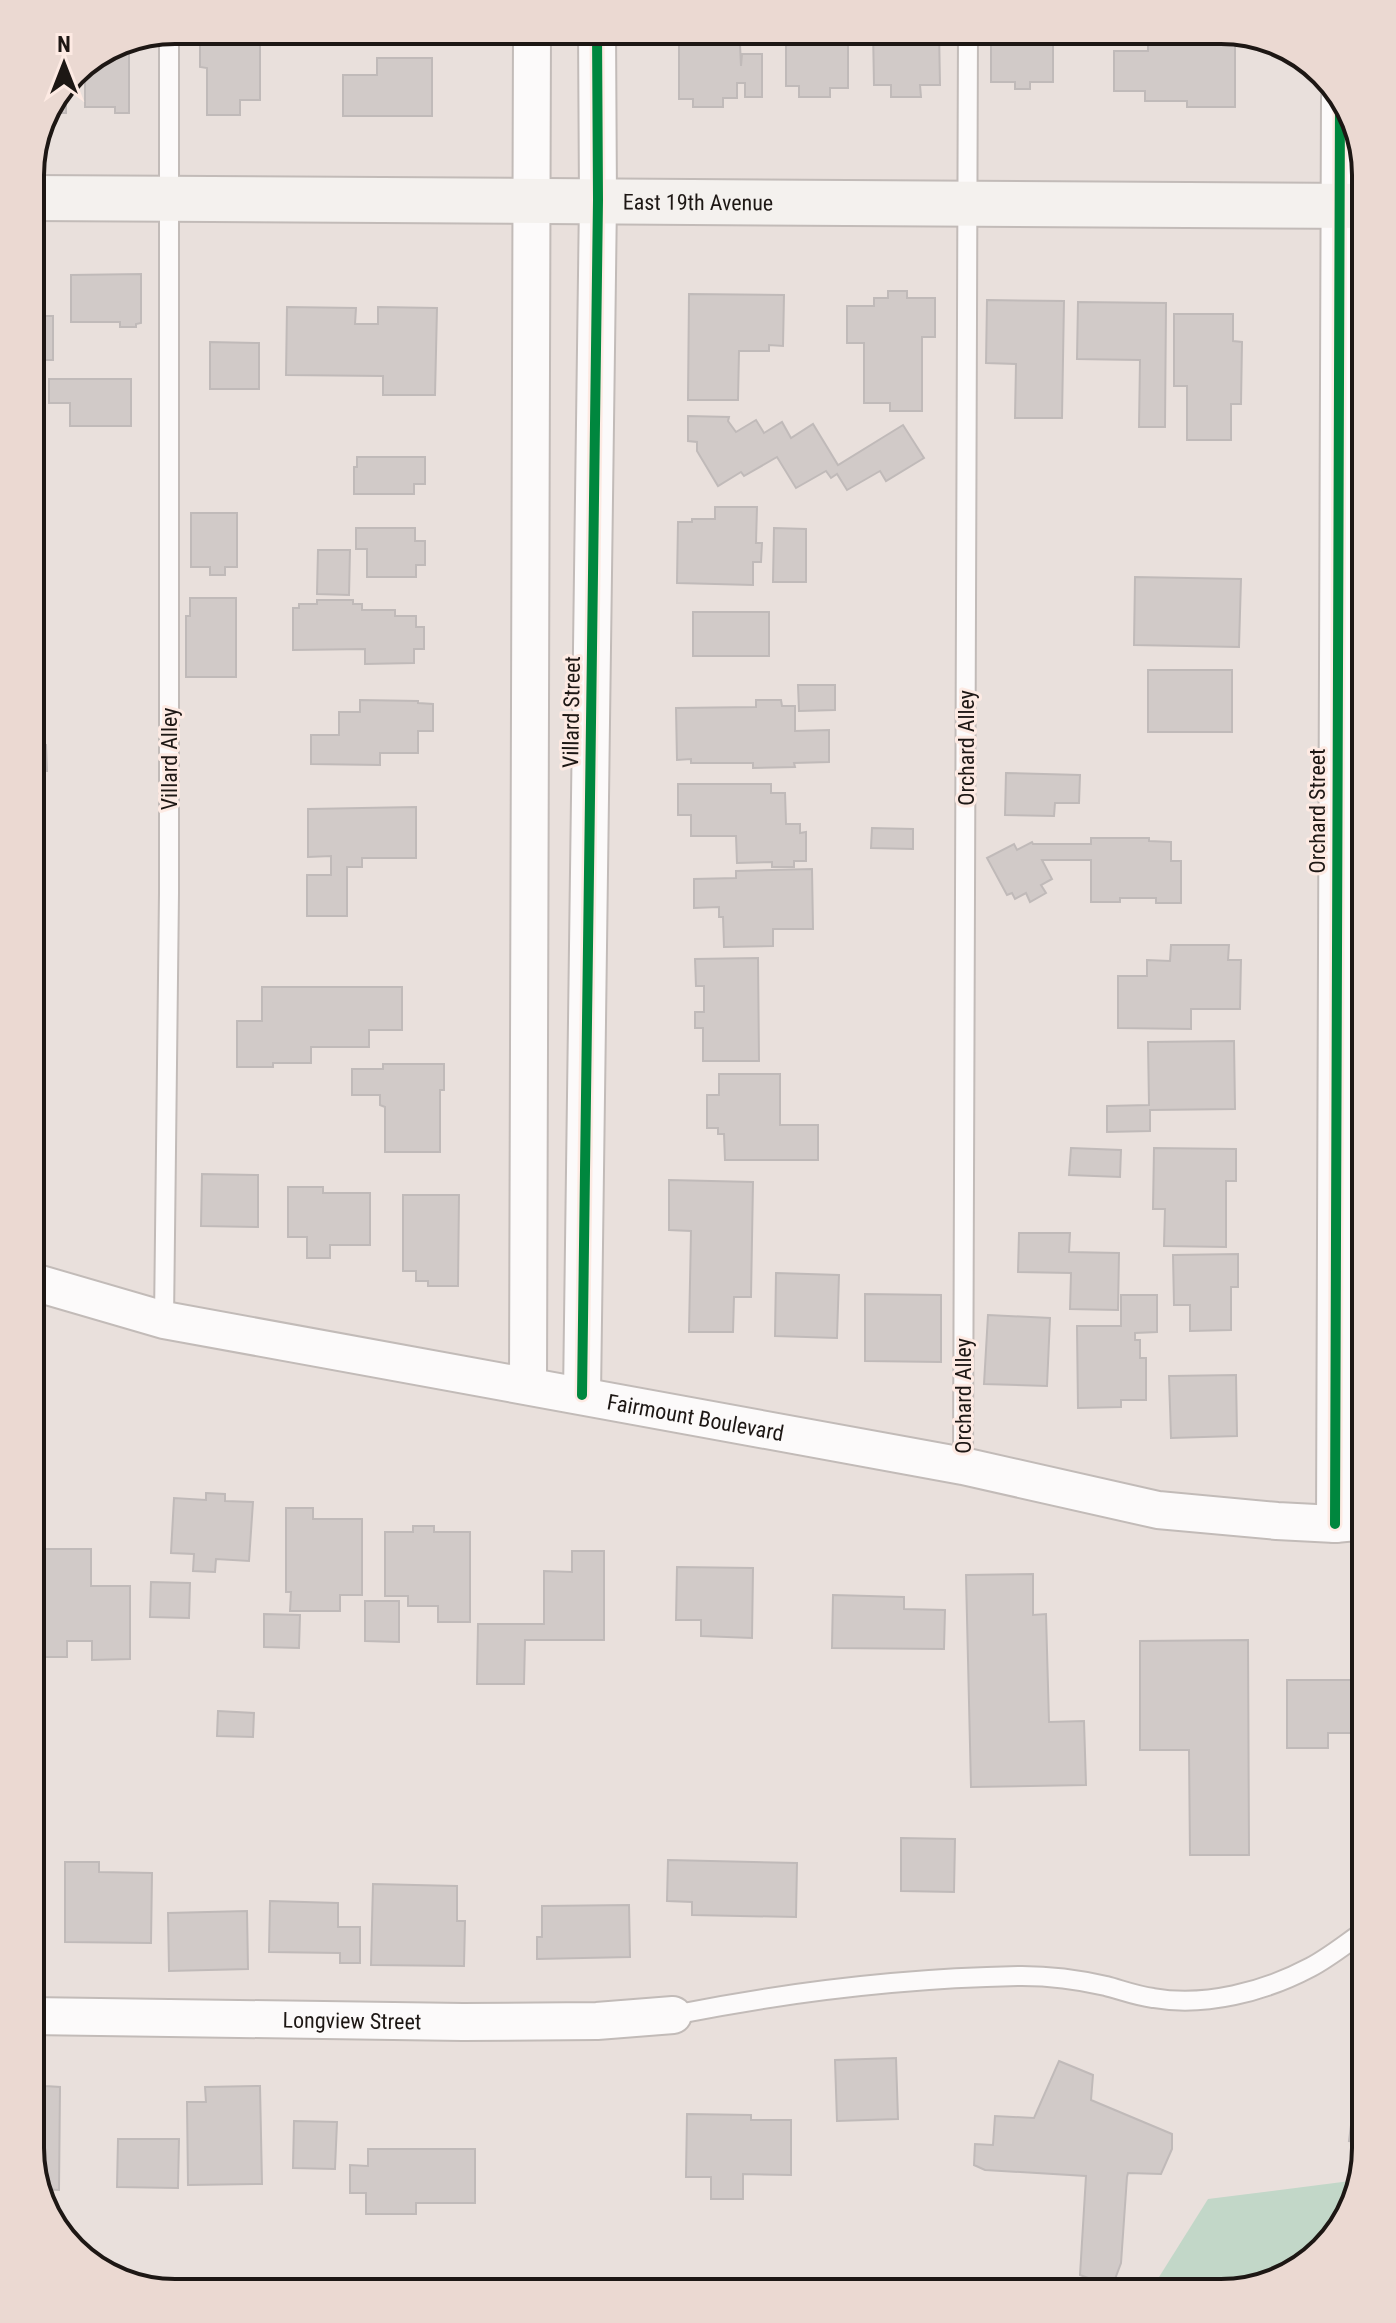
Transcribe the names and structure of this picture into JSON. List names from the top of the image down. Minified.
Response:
{"streets":{"street":["East 19th Avenue","Villard Street","Orchard Street","Fairmount Boulevard","Longview Street"],"lane":["Orchard Alley","Villard Alley"]},"crossings":[["East 19th Avenue","Villard Street"],["East 19th Avenue","Orchard Alley"],["East 19th Avenue","Villard Alley"],["Villard Street","Fairmount Boulevard"],["Orchard Alley","Fairmount Boulevard"],["Villard Alley","Fairmount Boulevard"],["Orchard Street","Fairmount Boulevard"]],"north":"top"}
